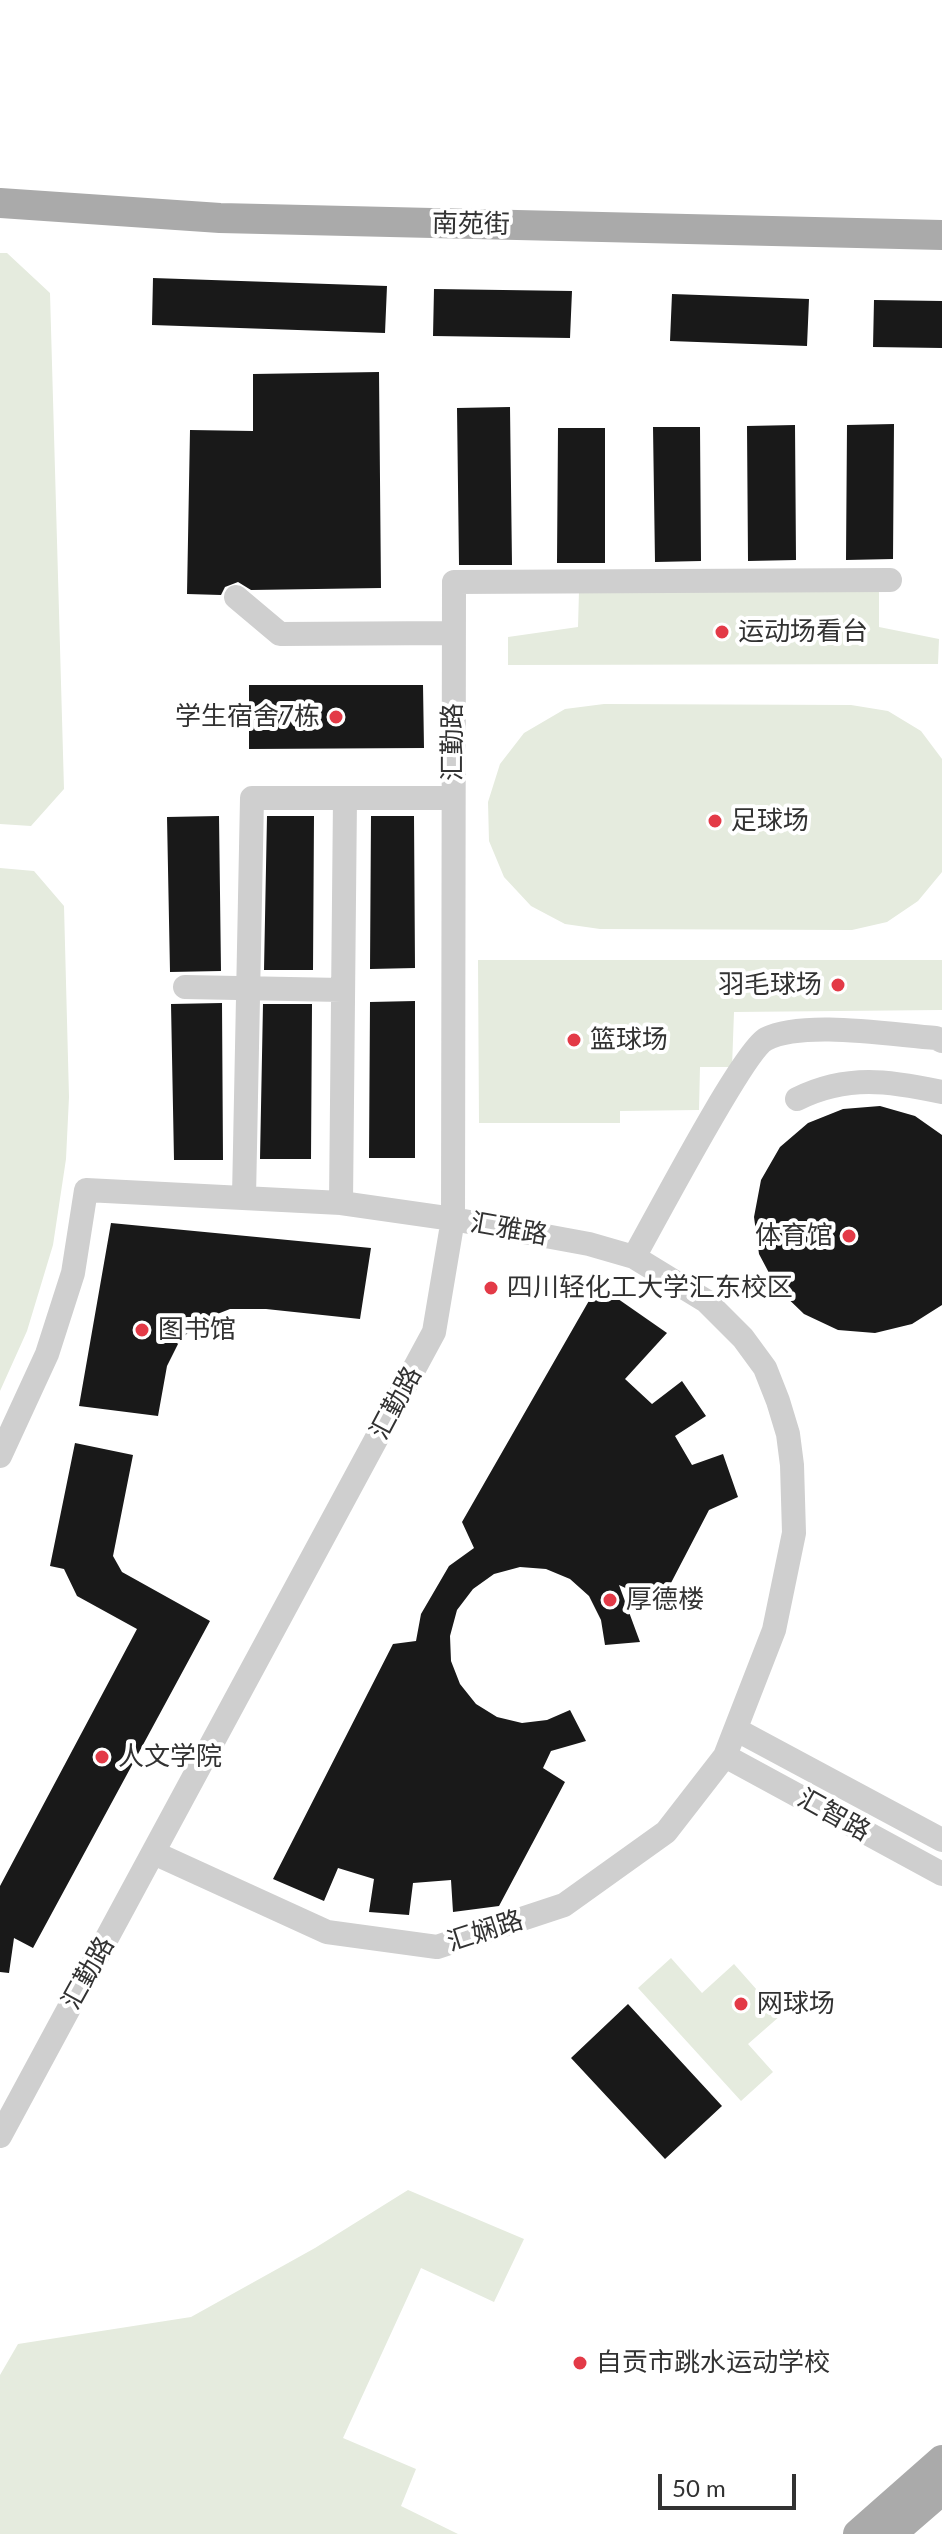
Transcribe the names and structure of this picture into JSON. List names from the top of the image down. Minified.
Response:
{"streets":{"main road":["南苑街"],"street":["汇勤路","汇雅路","汇智路","汇娴路"]},"crossings":[["汇勤路","汇雅路"],["汇勤路","汇娴路"],["汇雅路","汇智路"],["汇雅路","汇娴路"],["汇智路","汇娴路"]],"places":["运动场看台","学生宿舍7栋","足球场","羽毛球场","篮球场","体育馆","四川轻化工大学汇东校区","图书馆","厚德楼","人文学院","网球场","自贡市跳水运动学校"],"scale_bar":"50 m"}
